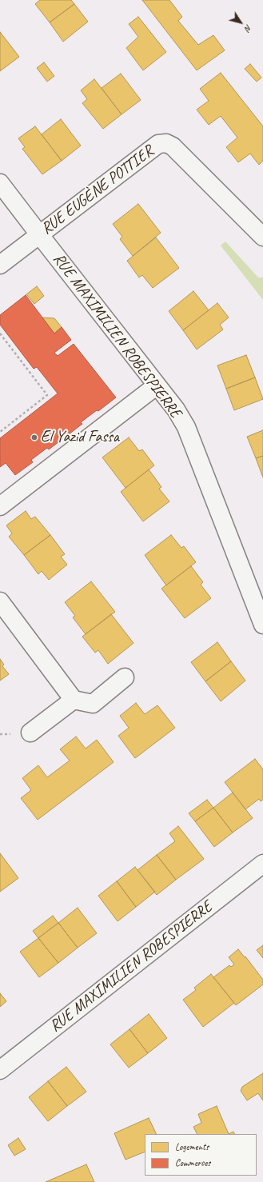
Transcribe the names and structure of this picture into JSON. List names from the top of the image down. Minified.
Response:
{"streets":{"street":["RUE EUGÈNE POTTIER","RUE MAXIMILIEN ROBESPIERRE"]},"crossings":[["RUE EUGÈNE POTTIER","RUE MAXIMILIEN ROBESPIERRE"]],"places":["El Yazid Fassa"],"legend":["Logements","Commerces"],"north":"bottom right"}
